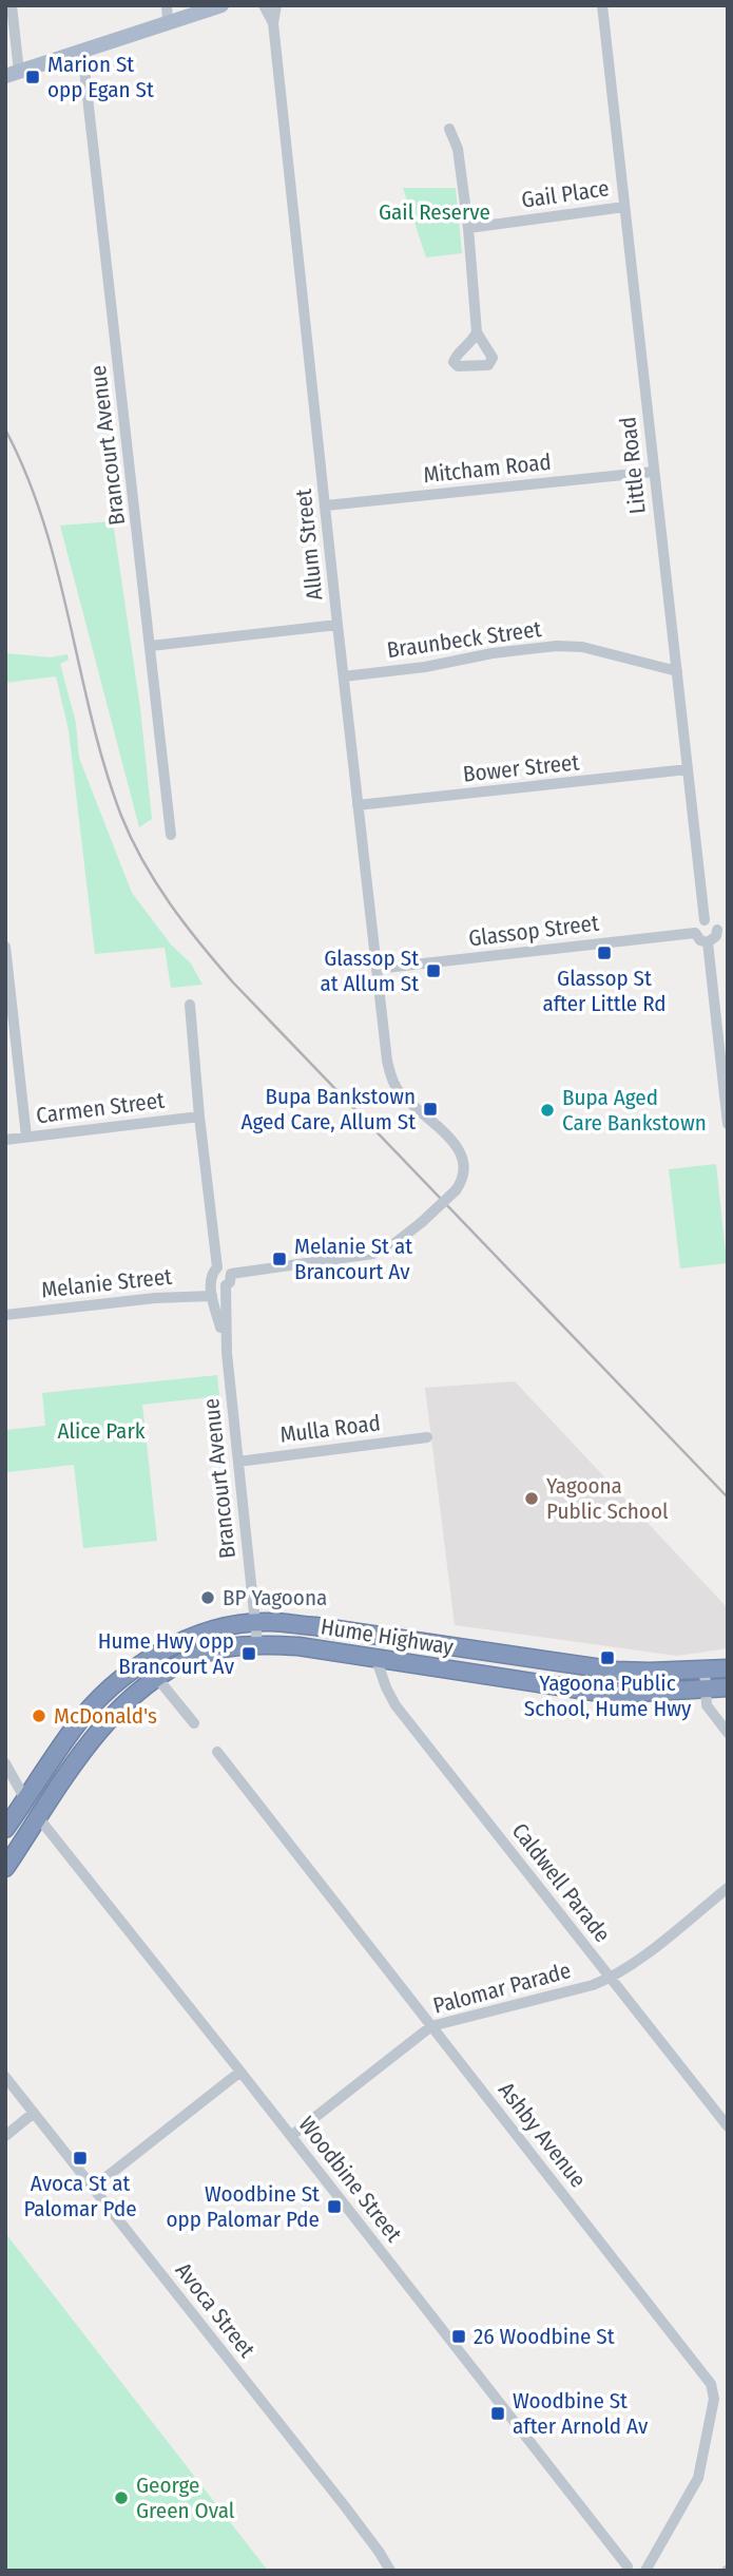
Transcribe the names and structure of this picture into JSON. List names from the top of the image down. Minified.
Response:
{"streets":{"highway":["Hume Highway"],"street":["Gail Place","Brancourt Avenue","Little Road","Mitcham Road","Allum Street","Braunbeck Street","Bower Street","Glassop Street","Carmen Street","Melanie Street","Mulla Road","Caldwell Parade","Palomar Parade","Ashby Avenue","Woodbine Street","Avoca Street"]},"crossings":[["Gail Place","Little Road"],["Brancourt Avenue","Allum Street"],["Brancourt Avenue","Carmen Street"],["Brancourt Avenue","Melanie Street"],["Brancourt Avenue","Mulla Road"],["Brancourt Avenue","Hume Highway"],["Little Road","Mitcham Road"],["Little Road","Braunbeck Street"],["Little Road","Bower Street"],["Little Road","Glassop Street"],["Mitcham Road","Allum Street"],["Allum Street","Braunbeck Street"],["Allum Street","Bower Street"],["Allum Street","Glassop Street"],["Hume Highway","Caldwell Parade"],["Hume Highway","Woodbine Street"],["Caldwell Parade","Palomar Parade"],["Palomar Parade","Ashby Avenue"],["Palomar Parade","Woodbine Street"]],"parks":["Gail Reserve","Alice Park"],"places":{"transit":["Marion St opp Egan St","Glassop St after Little Rd","Glassop St at Allum St","Bupa Bankstown Aged Care, Allum St","Melanie St at Brancourt Av","Hume Hwy opp Brancourt Av","Yagoona Public School, Hume Hwy","Avoca St at Palomar Pde","Woodbine St opp Palomar Pde","26 Woodbine St","Woodbine St after Arnold Av"],"other":["Bupa Aged Care Bankstown","Yagoona Public School","BP Yagoona","McDonald's","George Green Oval"]}}
